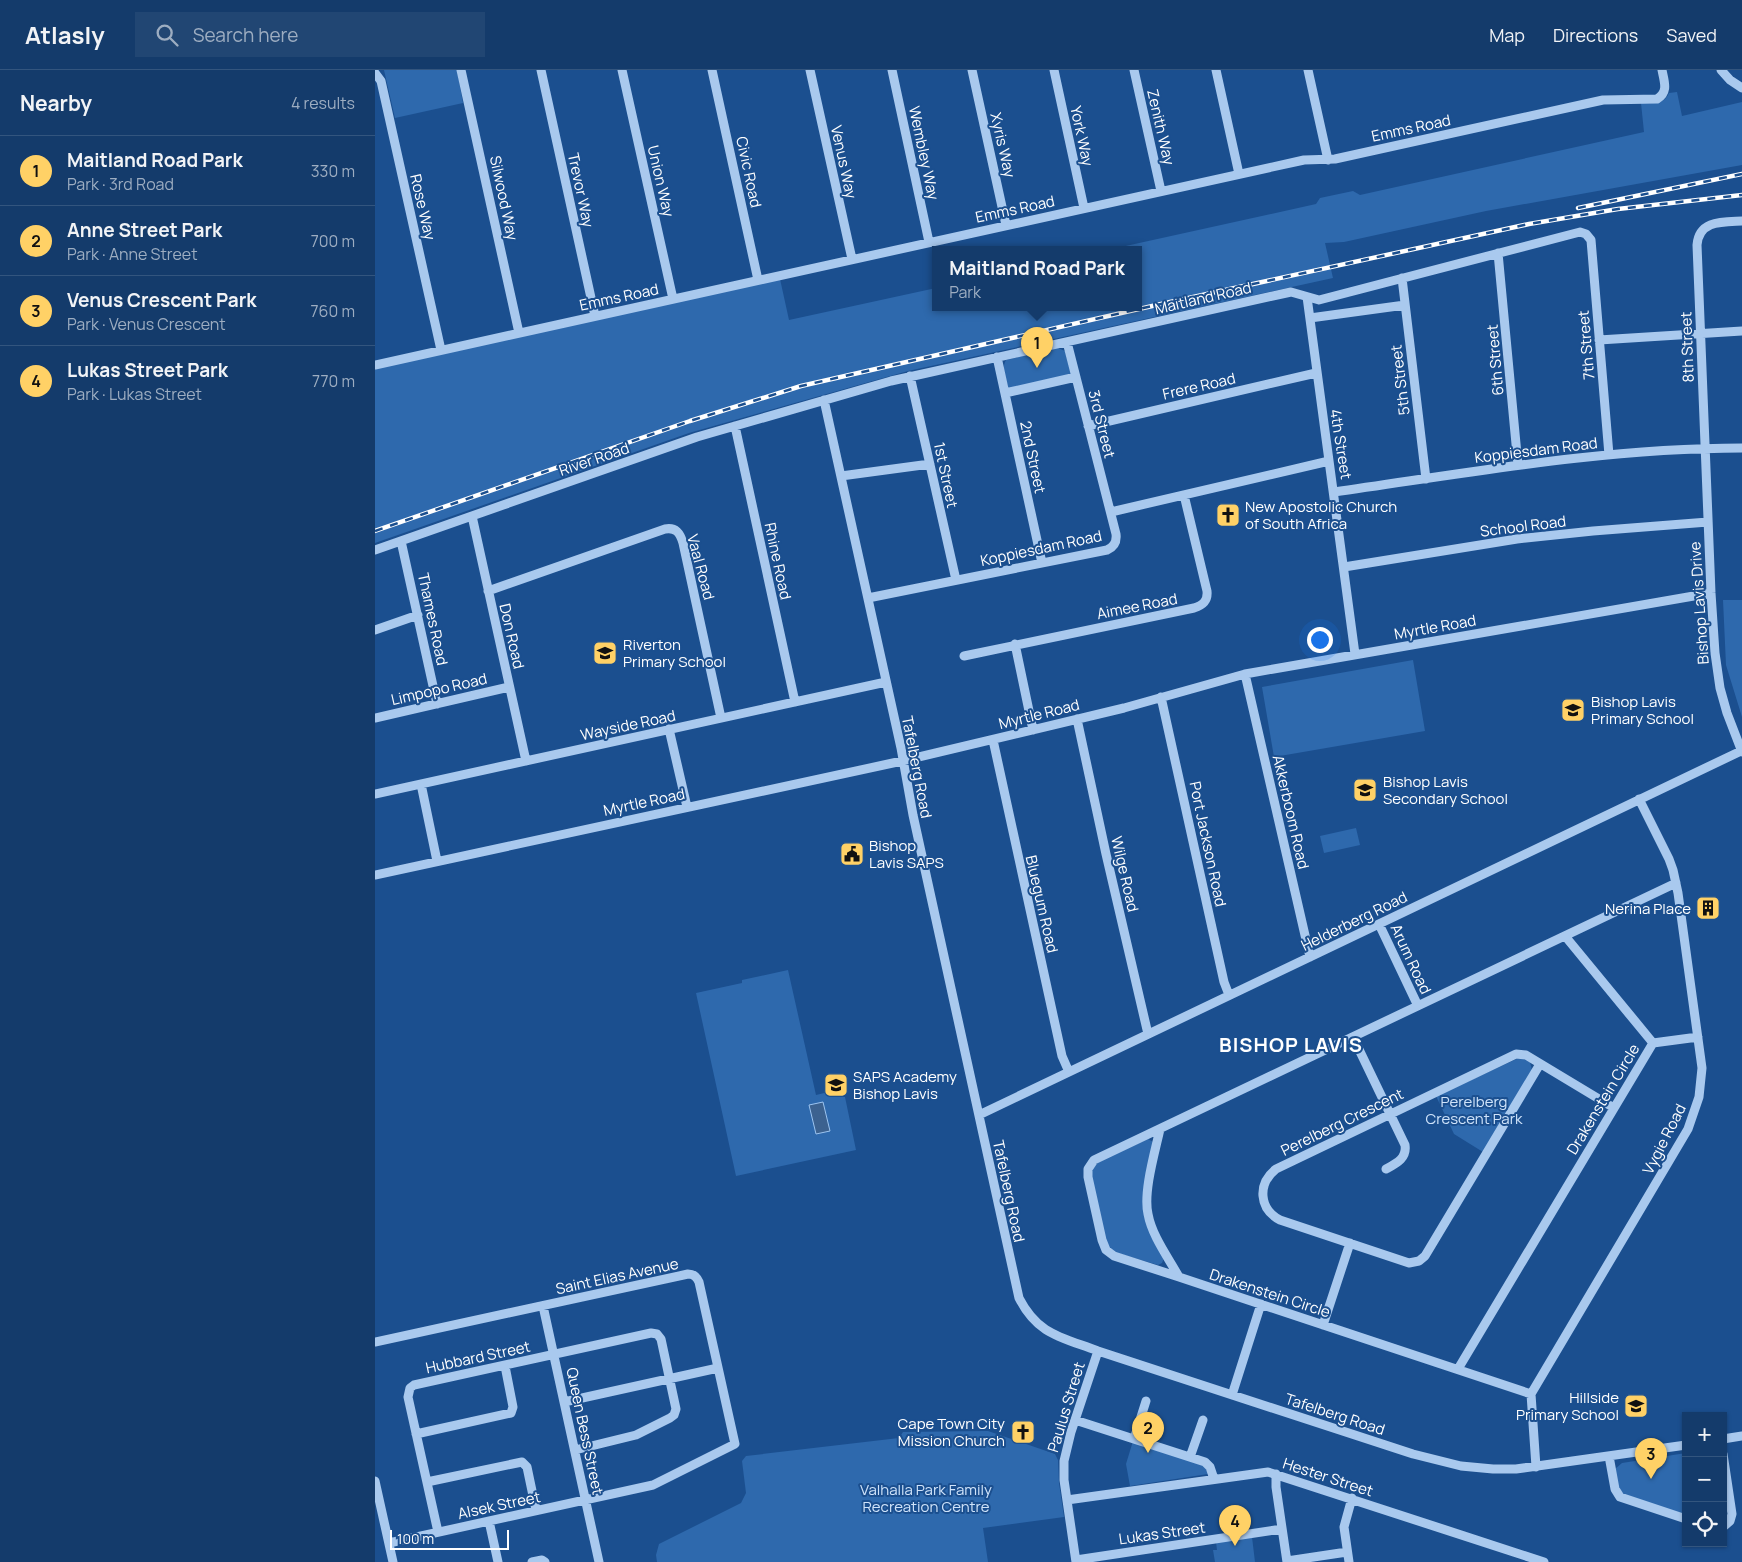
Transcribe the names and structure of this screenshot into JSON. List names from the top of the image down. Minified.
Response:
{"streets":{"street":["Zenith Way","Emms Road","York Way","Xyris Way","Wembley Way","Venus Way","Civic Road","Union Way","Trevor Way","Silwood Way","Rose Way","Maitland Road","7th Street","8th Street","6th Street","5th Street","Frere Road","3rd Street","4th Street","Koppiesdam Road","2nd Street","River Road","1st Street","School Road","Rhine Road","Vaal Road","Bishop Lavis Drive","Aimee Road","Thames Road","Myrtle Road","Don Road","Limpopo Road","Wayside Road","Tafelberg Road","Akkerboom Road","Port Jackson Road","Wilge Road","Bluegum Road","Helderberg Road","Arum Road","Drakenstein Circle","Perelberg Crescent","Vygie Road","Saint Elias Avenue","Hubbard Street","Paulus Street","Queen Bess Street","Hester Street","Alsek Street","Lukas Street"]},"crossings":[["Zenith Way","Emms Road"],["Emms Road","York Way"],["Emms Road","Xyris Way"],["Emms Road","Wembley Way"],["Emms Road","Venus Way"],["Emms Road","Civic Road"],["Emms Road","Union Way"],["Emms Road","Trevor Way"],["Emms Road","Silwood Way"],["Emms Road","Rose Way"],["Maitland Road","7th Street"],["Maitland Road","6th Street"],["Maitland Road","5th Street"],["Maitland Road","3rd Street"],["Maitland Road","4th Street"],["Maitland Road","2nd Street"],["Maitland Road","River Road"],["Maitland Road","1st Street"],["Maitland Road","Tafelberg Road"],["7th Street","Koppiesdam Road"],["8th Street","Koppiesdam Road"],["8th Street","Bishop Lavis Drive"],["6th Street","Koppiesdam Road"],["5th Street","Koppiesdam Road"],["Frere Road","3rd Street"],["Frere Road","4th Street"],["3rd Street","Koppiesdam Road"],["4th Street","Koppiesdam Road"],["4th Street","School Road"],["4th Street","Myrtle Road"],["Koppiesdam Road","2nd Street"],["Koppiesdam Road","1st Street"],["Koppiesdam Road","Bishop Lavis Drive"],["Koppiesdam Road","Aimee Road"],["Koppiesdam Road","Tafelberg Road"],["River Road","Rhine Road"],["River Road","Thames Road"],["River Road","Don Road"],["River Road","Tafelberg Road"],["School Road","Bishop Lavis Drive"],["Rhine Road","Wayside Road"],["Vaal Road","Don Road"],["Vaal Road","Wayside Road"],["Bishop Lavis Drive","Myrtle Road"],["Bishop Lavis Drive","Helderberg Road"],["Thames Road","Limpopo Road"],["Myrtle Road","Tafelberg Road"],["Myrtle Road","Akkerboom Road"],["Myrtle Road","Port Jackson Road"],["Myrtle Road","Wilge Road"],["Myrtle Road","Bluegum Road"],["Don Road","Limpopo Road"],["Don Road","Wayside Road"],["Wayside Road","Tafelberg Road"],["Tafelberg Road","Helderberg Road"],["Tafelberg Road","Paulus Street"],["Akkerboom Road","Helderberg Road"],["Port Jackson Road","Helderberg Road"],["Wilge Road","Helderberg Road"],["Bluegum Road","Helderberg Road"],["Helderberg Road","Arum Road"],["Helderberg Road","Vygie Road"],["Arum Road","Drakenstein Circle"],["Saint Elias Avenue","Queen Bess Street"],["Saint Elias Avenue","Alsek Street"],["Hubbard Street","Queen Bess Street"],["Paulus Street","Hester Street"],["Paulus Street","Lukas Street"],["Queen Bess Street","Alsek Street"]],"districts":["BISHOP LAVIS"],"parks":["Perelberg Crescent Park","Valhalla Park Family Recreation Centre"],"places":{"church":["New Apostolic Church of South Africa","Cape Town City Mission Church"],"school or university":["Riverton Primary School","Bishop Lavis Primary School","Bishop Lavis Secondary School","SAPS Academy Bishop Lavis","Hillside Primary School"],"public building":["Bishop Lavis SAPS"],"building":["Nerina Place"]},"scale_bar":"100 m","page":{"header":"Atlasly","search":"Search here","nav":["Map","Directions","Saved"],"heading":["Nearby","4 results"],"list":[{"mark":"1","name":"Maitland Road Park","note":"Park · 3rd Road","value":"330 m"},{"mark":"2","name":"Anne Street Park","note":"Park · Anne Street","value":"700 m"},{"mark":"3","name":"Venus Crescent Park","note":"Park · Venus Crescent","value":"760 m"},{"mark":"4","name":"Lukas Street Park","note":"Park · Lukas Street","value":"770 m"}],"popup":["Maitland Road Park","Park"],"pins":["1","2","3","4"],"map_buttons":["+","−"],"scale":"100 m"}}
